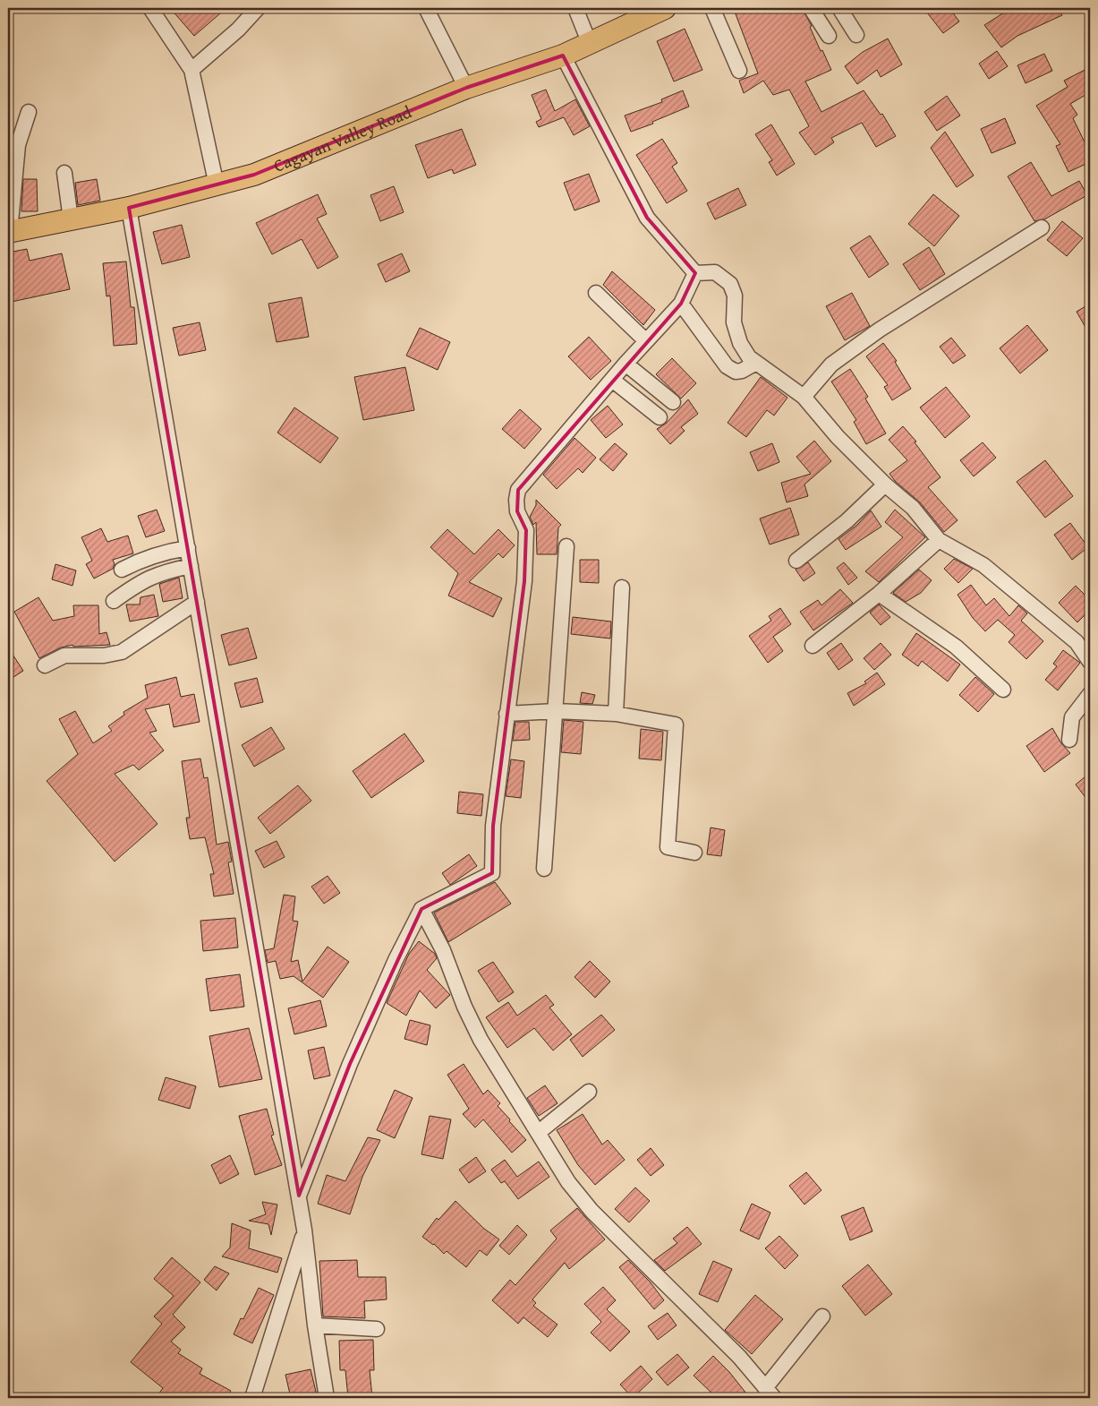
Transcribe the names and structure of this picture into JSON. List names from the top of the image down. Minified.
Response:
{"streets":{"highway":["Cagayan Valley Road"]}}
